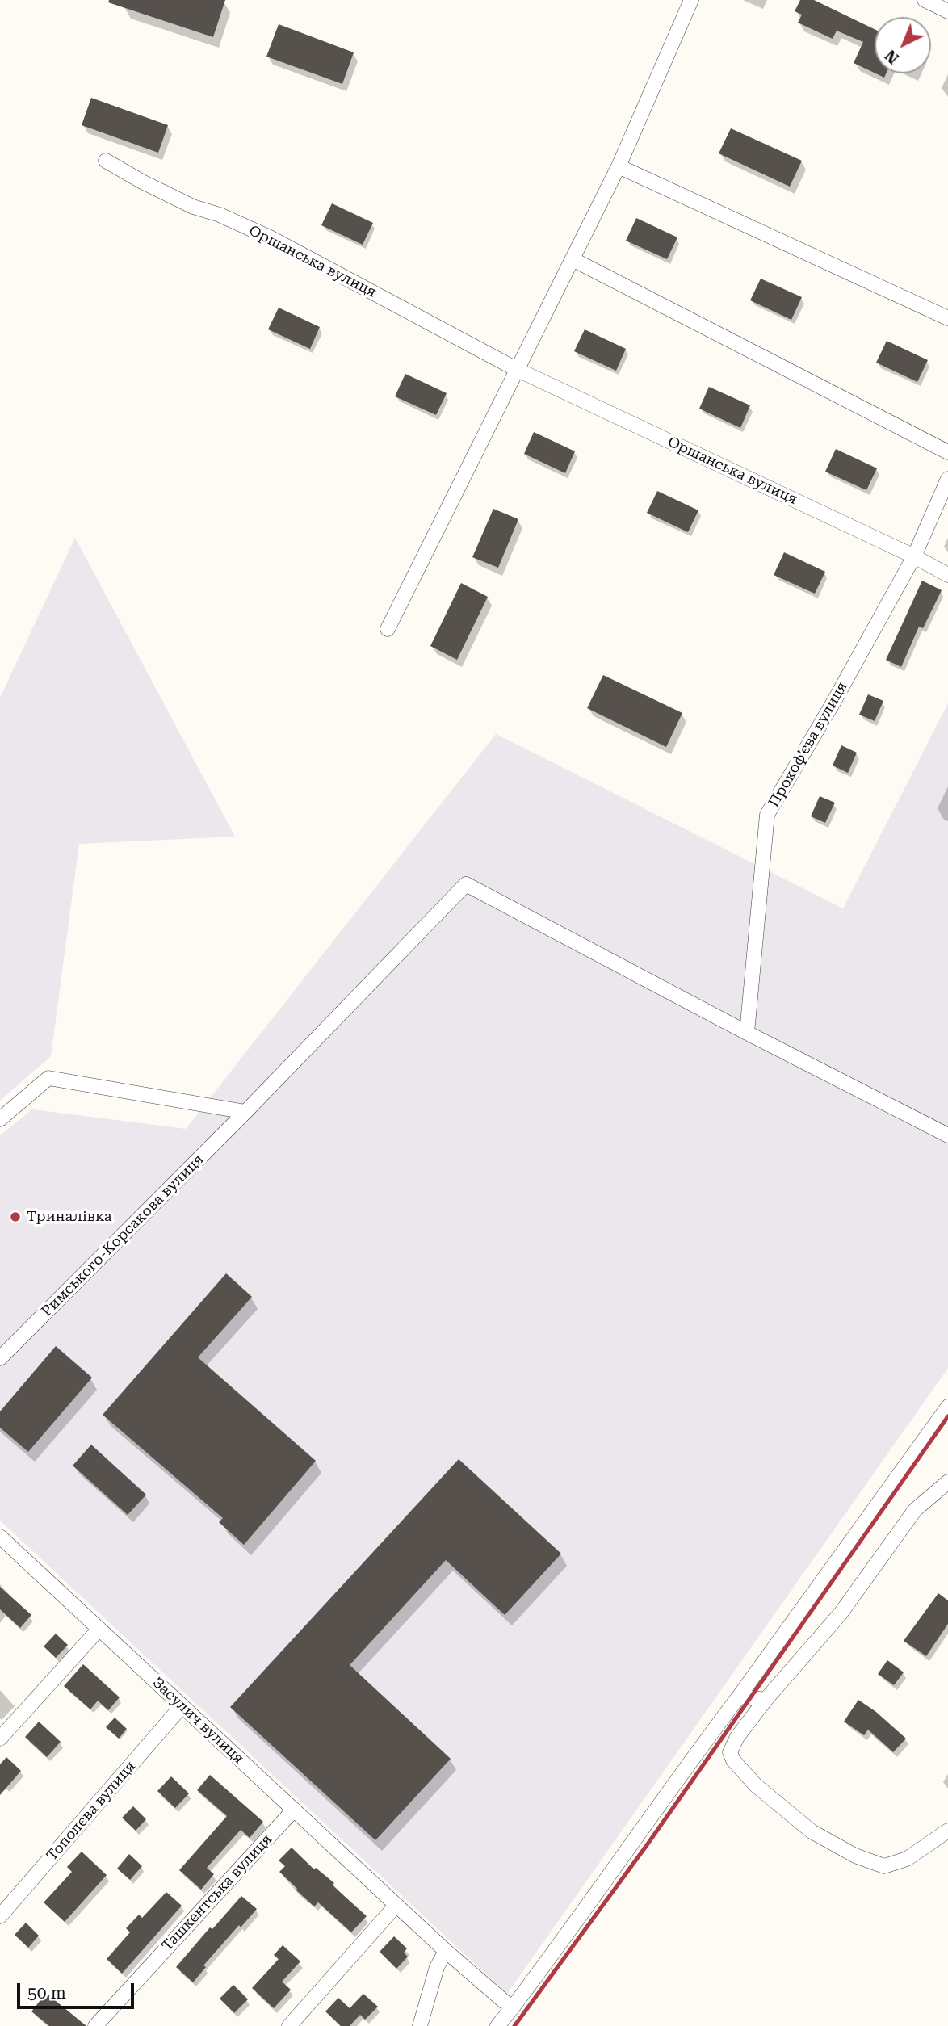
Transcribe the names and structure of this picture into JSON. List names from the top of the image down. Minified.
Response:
{"streets":{"street":["Оршанська вулиця","Прокоф’єва вулиця","Римського-Корсакова вулиця","Засулич вулиця","Тополєва вулиця","Ташкентська вулиця"]},"crossings":[["Оршанська вулиця","Прокоф’єва вулиця"],["Прокоф’єва вулиця","Римського-Корсакова вулиця"],["Засулич вулиця","Тополєва вулиця"],["Засулич вулиця","Ташкентська вулиця"]],"places":["Триналівка"],"scale_bar":"50 m","north":"bottom left"}
